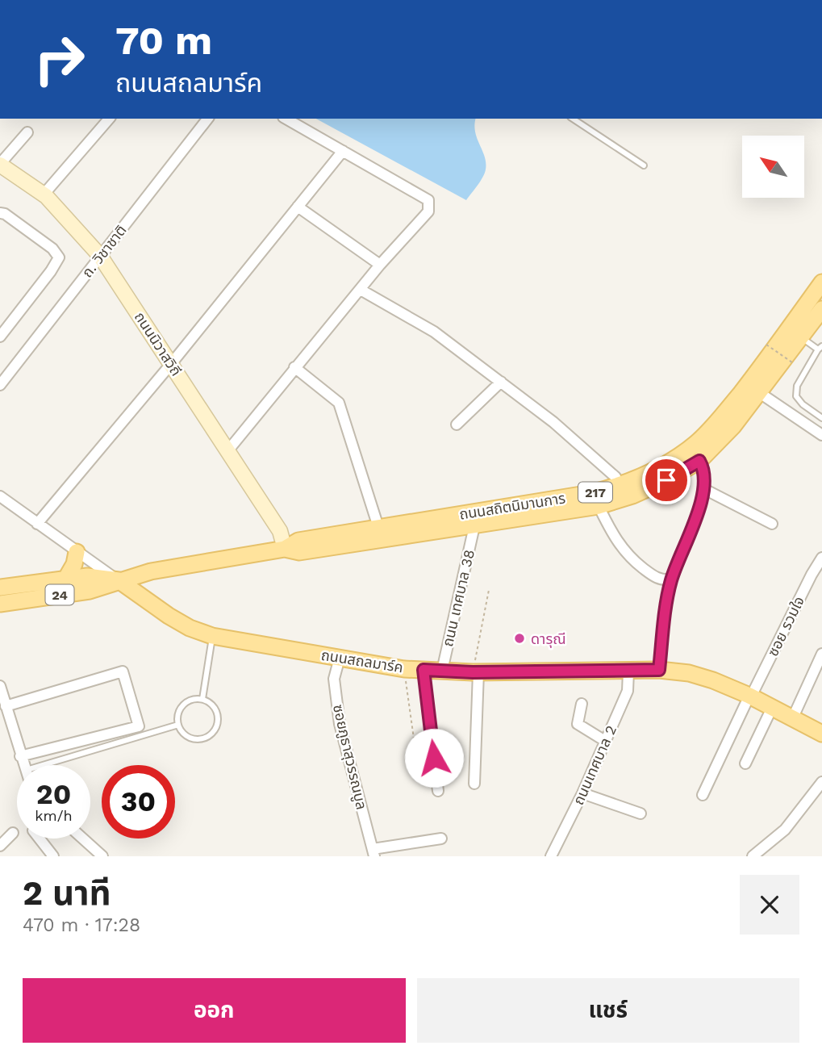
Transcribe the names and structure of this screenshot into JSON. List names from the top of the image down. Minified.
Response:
{"streets":{"main road":["ถนนนิวาสวิถี","217","ถนนสถิตนิมานการ","24","ถนนสถลมาร์ค"],"street":["ถ. วิชาชาติ","ถนน เทศบาล 38","ซอย รวมใจ","ซอยภูธาสุวรรณบูล","ถนนเทศบาล 2"]},"crossings":[["ถ. วิชาชาติ","ถนนนิวาสวิถี"],["ถนนนิวาสวิถี","ถนนสถิตนิมานการ"],["ถนนสถิตนิมานการ","ถนน เทศบาล 38"],["ถนนสถิตนิมานการ","ถนนสถลมาร์ค"],["ถนน เทศบาล 38","ถนนสถลมาร์ค"],["ซอย รวมใจ","ถนนสถลมาร์ค"],["ถนนสถลมาร์ค","ซอยภูธาสุวรรณบูล"],["ถนนสถลมาร์ค","ถนนเทศบาล 2"]],"places":["ดารุณี"],"north":"top left","page":{"turn":["70 m","ถนนสถลมาร์ค"],"speed":"20 km/h","limit":"30","heading":["2 นาที","470 m · 17:28"],"buttons":["ออก","แชร์"]}}
